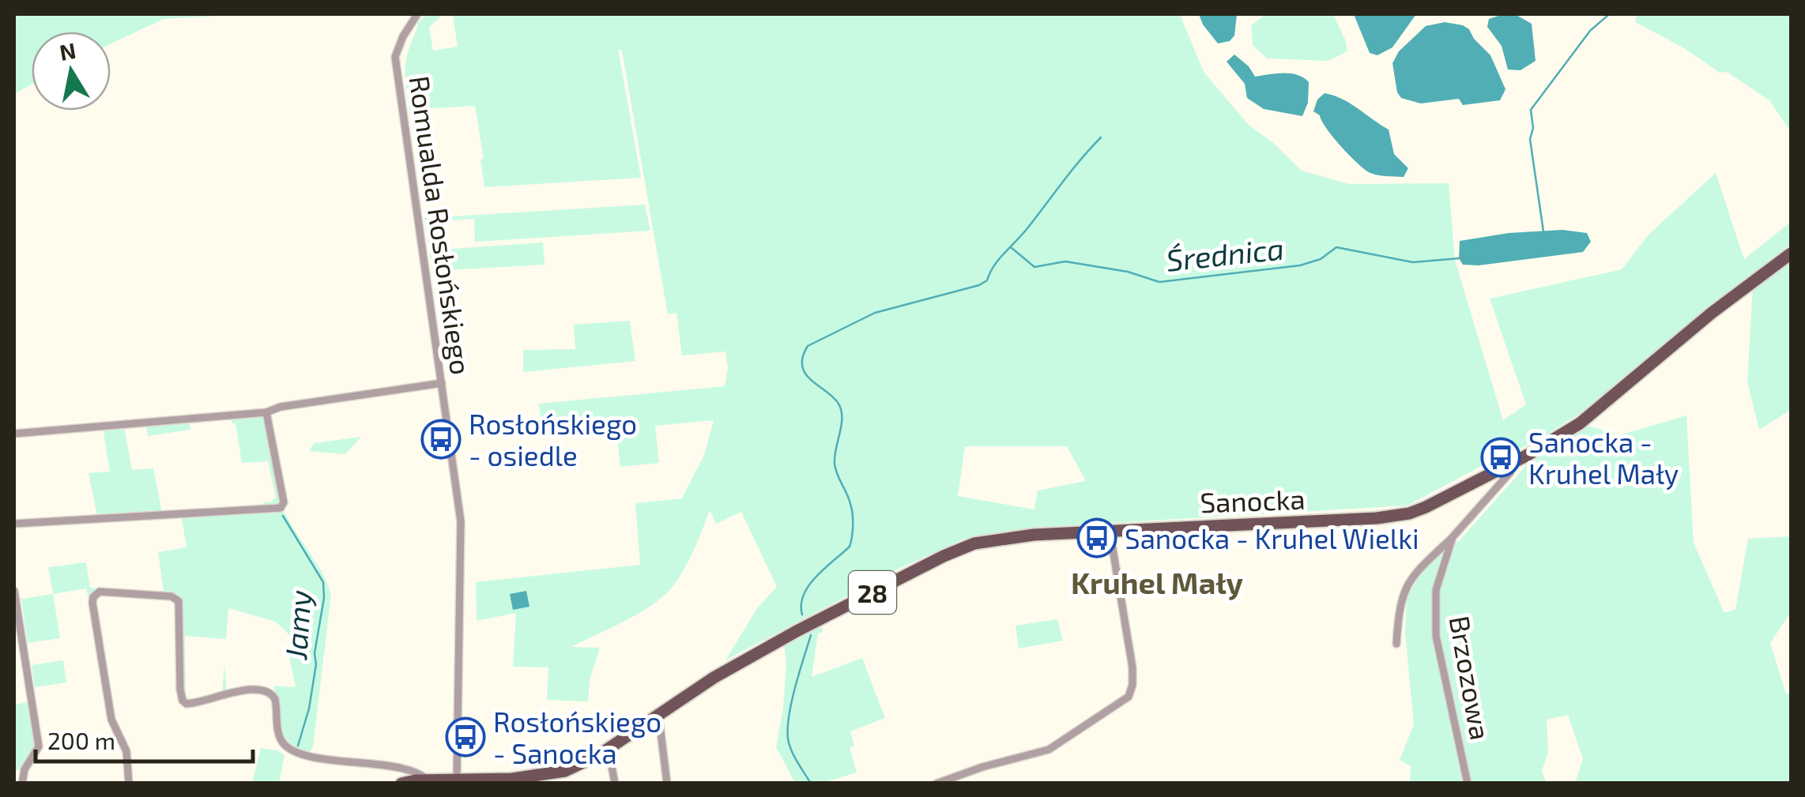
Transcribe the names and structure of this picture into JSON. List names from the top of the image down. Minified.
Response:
{"streets":{"main road":["Sanocka","28"],"street":["Romualda Rosłońskiego","Brzozowa"]},"crossings":[["Romualda Rosłońskiego","Sanocka"],["Romualda Rosłońskiego","28"],["Sanocka","28"],["Sanocka","Brzozowa"]],"districts":["Kruhel Mały"],"water":["Średnica","Jamy"],"places":{"bus stop":["Rosłońskiego - osiedle","Sanocka - Kruhel Mały","Sanocka - Kruhel Wielki","Rosłońskiego - Sanocka"]},"scale_bar":"200 m","north":"top"}
